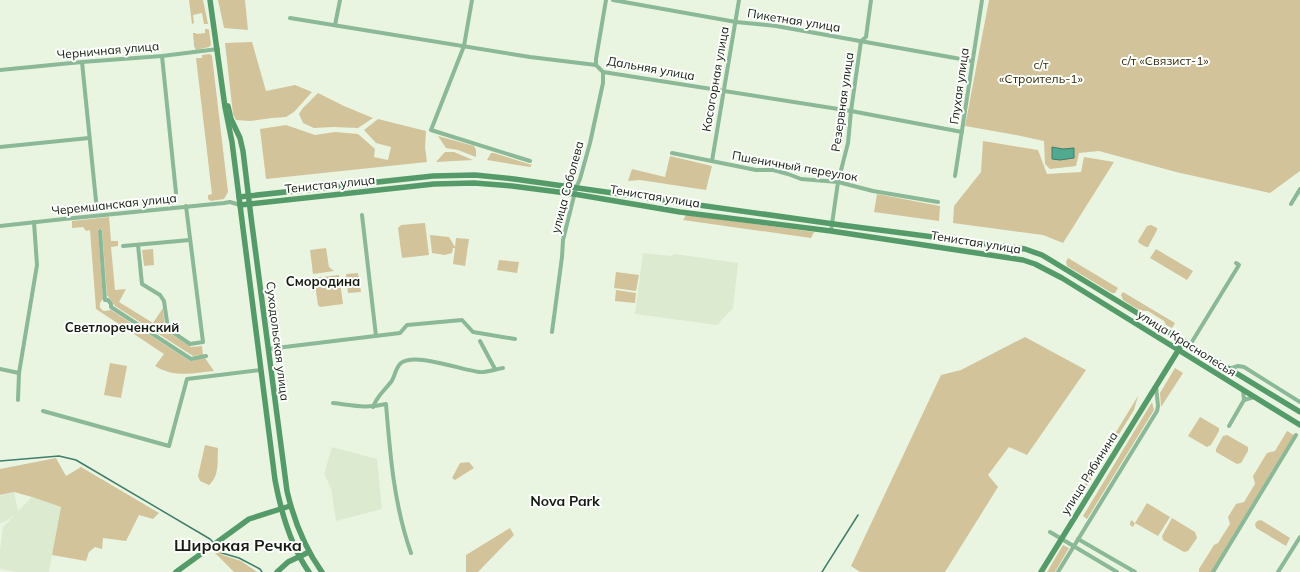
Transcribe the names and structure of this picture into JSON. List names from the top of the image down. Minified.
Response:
{"streets":{"main road":["Тенистая улица","Суходольская улица","улица Краснолесья","улица Рябинина"],"street":["Пикетная улица","Черничная улица","Дальняя улица","Косогорная улица","Глухая улица","Резервная улица","Пшеничный переулок","улица Соболева","Черемшанская улица"]},"crossings":[["Пикетная улица","Косогорная улица"],["Пикетная улица","Глухая улица"],["Пикетная улица","Резервная улица"],["Черничная улица","Суходольская улица"],["Дальняя улица","Косогорная улица"],["Дальняя улица","Глухая улица"],["Дальняя улица","Резервная улица"],["Дальняя улица","улица Соболева"],["Косогорная улица","Пшеничный переулок"],["Резервная улица","Пшеничный переулок"],["Резервная улица","Тенистая улица"],["Тенистая улица","улица Соболева"],["Тенистая улица","Черемшанская улица"],["Тенистая улица","Суходольская улица"],["Тенистая улица","улица Краснолесья"],["Черемшанская улица","Суходольская улица"],["улица Краснолесья","улица Рябинина"]],"districts":["Смородина","Светлореченский","Nova Park","Широкая Речка"],"parks":["с/т «Связист-1»","с/т «Строитель-1»"]}
